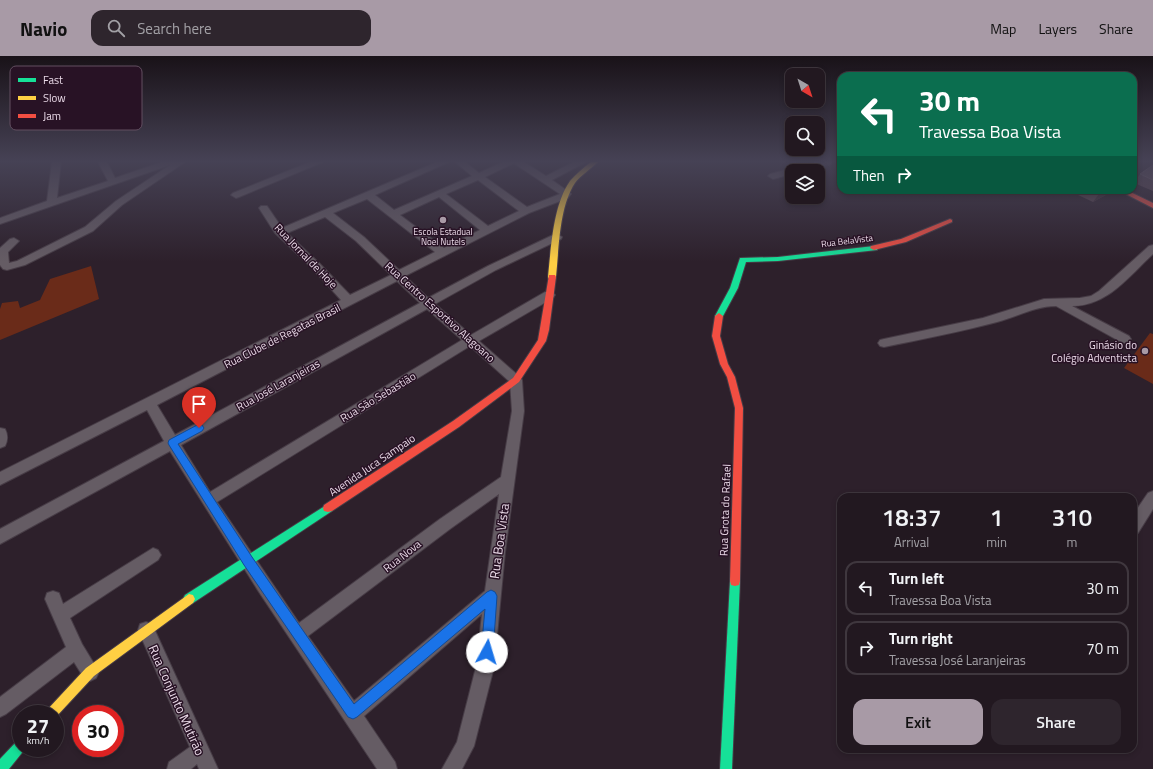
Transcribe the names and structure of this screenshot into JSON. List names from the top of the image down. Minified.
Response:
{"streets":{"main road":["Rua BelaVista","Avenida Juca Sampaio","Rua Grota do Rafael"],"street":["Rua Jornal de Hoje","Rua Centro Esportivo Alagoano","Rua Clube de Regatas Brasil","Rua José Laranjeiras","Rua São Sebastião","Rua Boa Vista","Rua Nova","Rua Conjunto Mutirão"]},"crossings":[["Rua BelaVista","Rua Grota do Rafael"],["Rua Jornal de Hoje","Rua Clube de Regatas Brasil"],["Rua Centro Esportivo Alagoano","Rua Clube de Regatas Brasil"],["Rua Centro Esportivo Alagoano","Rua José Laranjeiras"],["Rua Centro Esportivo Alagoano","Rua São Sebastião"],["Rua Centro Esportivo Alagoano","Avenida Juca Sampaio"],["Rua Centro Esportivo Alagoano","Rua Boa Vista"],["Rua Clube de Regatas Brasil","Avenida Juca Sampaio"],["Rua José Laranjeiras","Avenida Juca Sampaio"],["Rua São Sebastião","Avenida Juca Sampaio"],["Avenida Juca Sampaio","Rua Boa Vista"],["Avenida Juca Sampaio","Rua Conjunto Mutirão"],["Rua Boa Vista","Rua Nova"]],"places":["Escola Estadual Noel Nutels","Ginásio do Colégio Adventista"],"legend":["Fast","Slow","Jam"],"north":"bottom right","page":{"header":"Navio","search":"Search here","nav":["Map","Layers","Share"],"turn":["30 m","Travessa Boa Vista"],"then":"Then","eta":["18:37","Arrival","1","min","310","m"],"list":[{"name":"Turn left","note":"Travessa Boa Vista","value":"30 m"},{"name":"Turn right","note":"Travessa José Laranjeiras","value":"70 m"}],"buttons":["Exit","Share"],"speed":"27 km/h","limit":"30"}}
